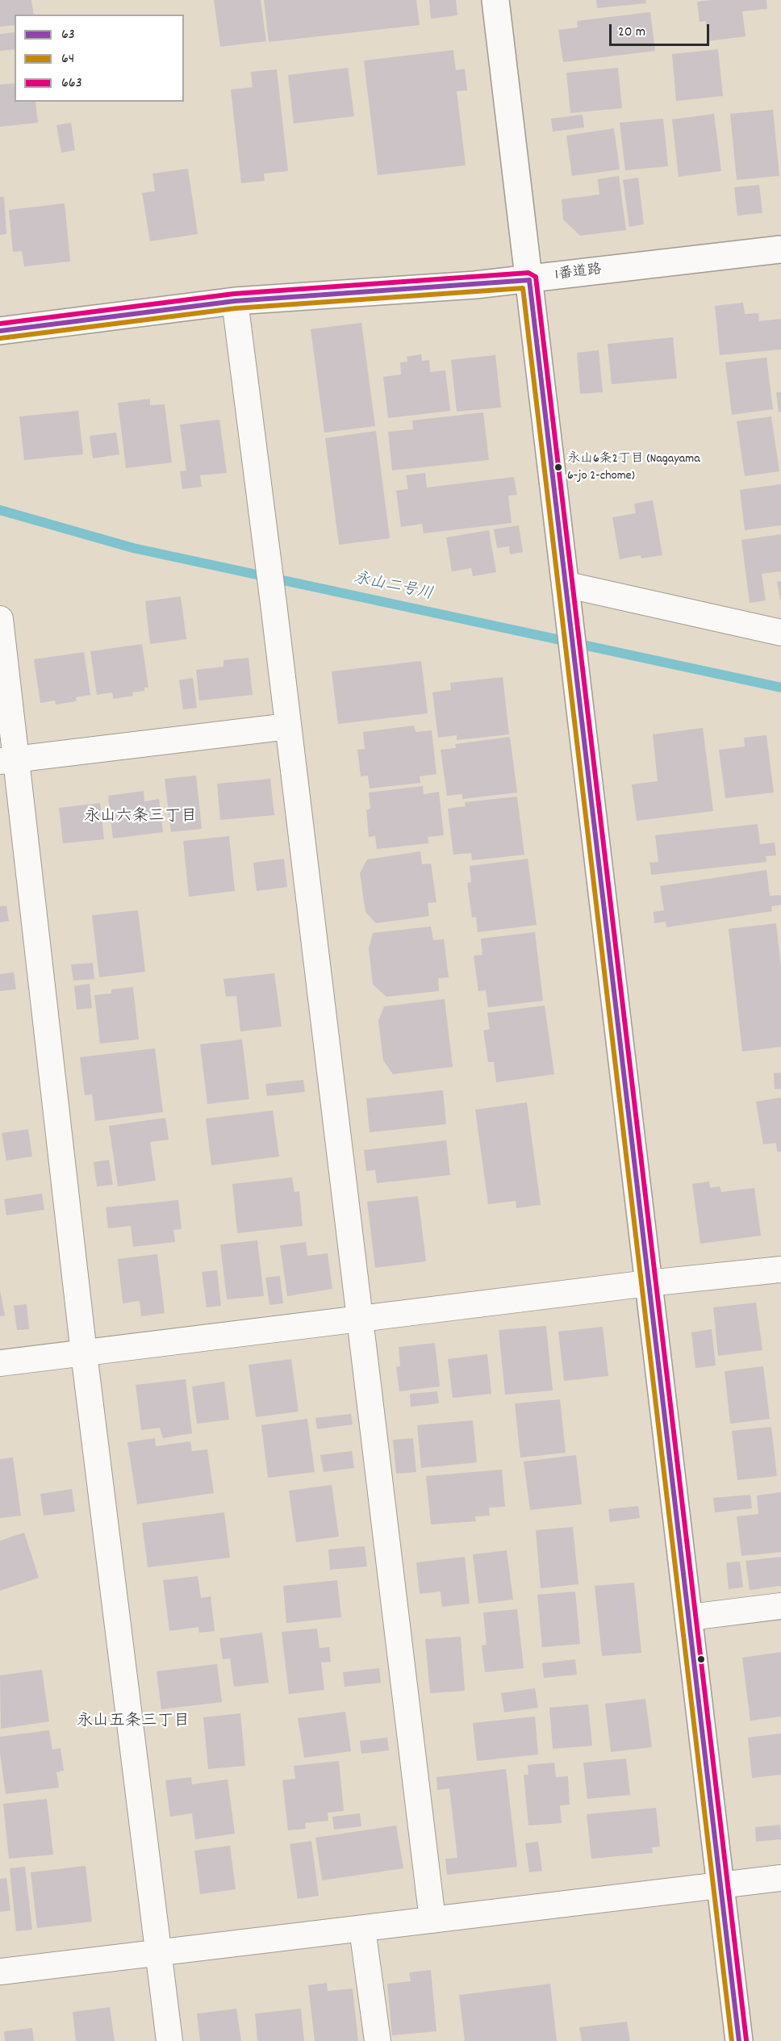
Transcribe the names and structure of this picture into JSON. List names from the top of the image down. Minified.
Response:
{"streets":{"street":["1番道路"]},"districts":["永山六条三丁目","永山五条三丁目"],"water":["永山二号川"],"places":["永山6条2丁目 (Nagayama 6-jo 2-chome)"],"lines":["transit line 663","transit line 63","transit line 64"],"legend":["63","64","663"],"scale_bar":"20 m"}
